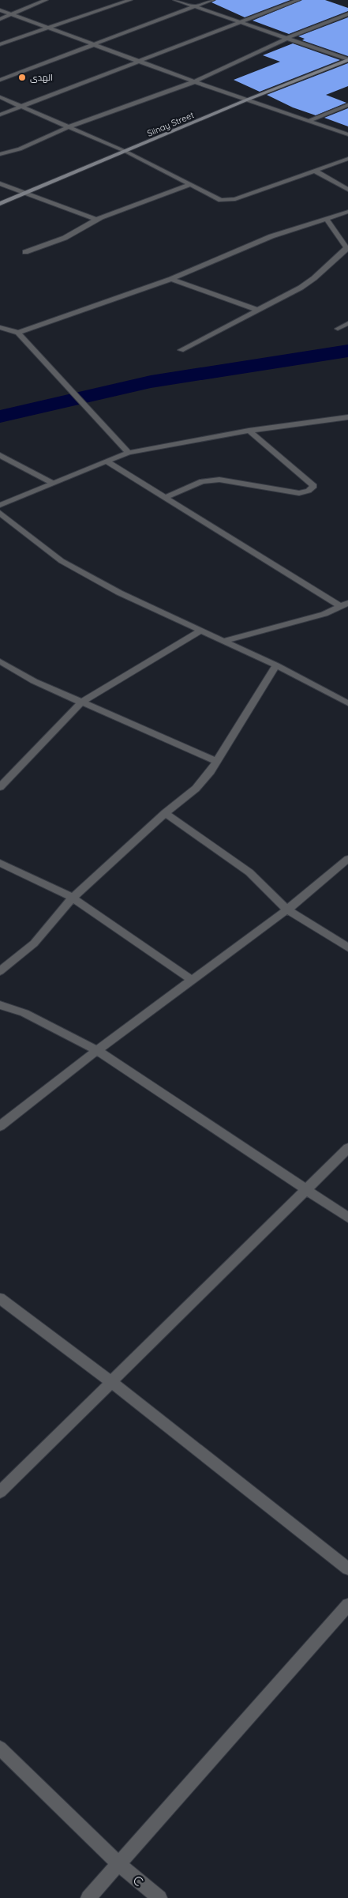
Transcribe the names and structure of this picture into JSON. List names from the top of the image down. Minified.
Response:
{"streets":{"street":["Siinay Street","C"]},"places":["الهدى"]}
